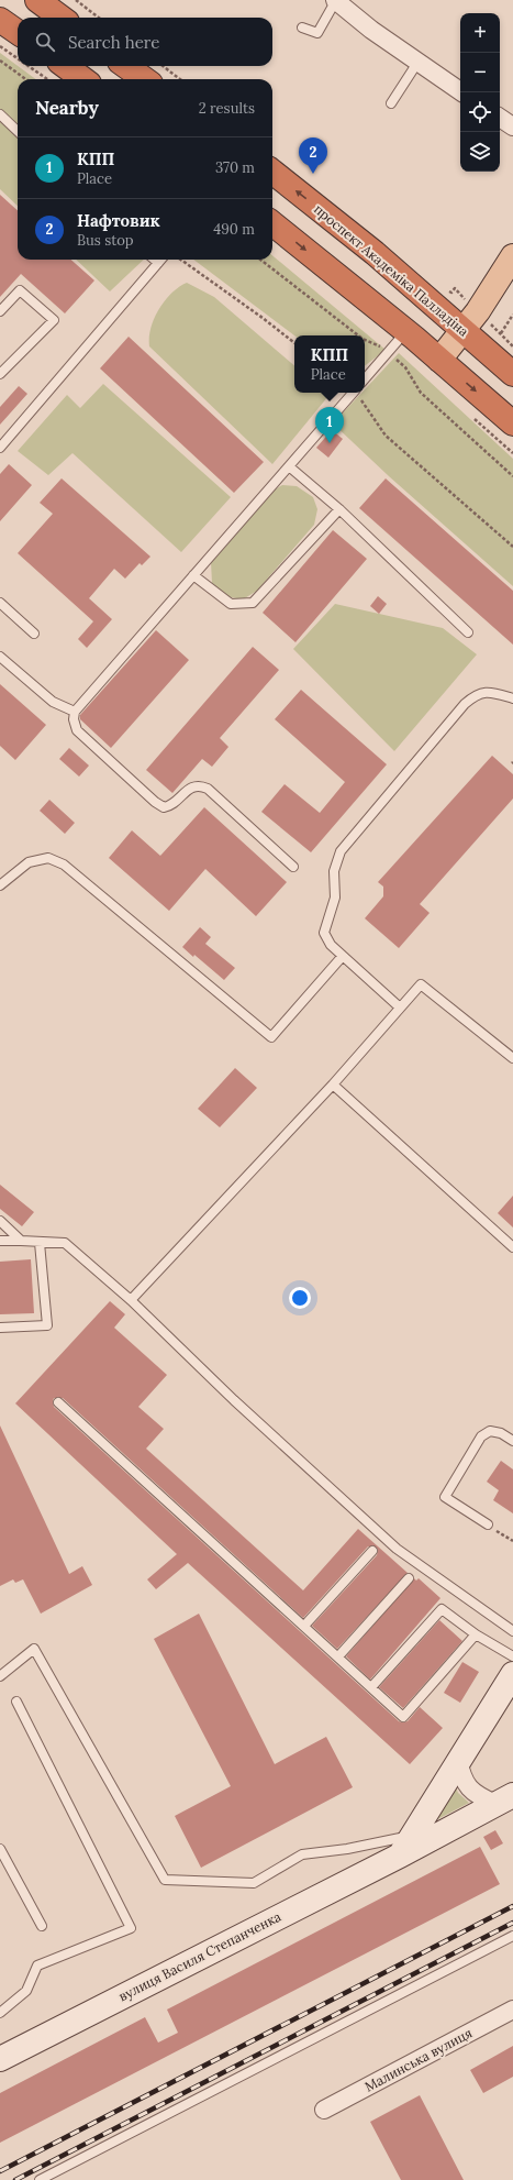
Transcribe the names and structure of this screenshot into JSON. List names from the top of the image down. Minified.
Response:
{"streets":{"highway":["проспект Академіка Палладіна"],"street":["вулиця Василя Степанченка","Малинська вулиця"]},"page":{"map_buttons":["+","−"],"search":"Search here","heading":["Nearby","2 results"],"list":[{"mark":"1","name":"КПП","note":"Place","value":"370 m"},{"mark":"2","name":"Нафтовик","note":"Bus stop","value":"490 m"}],"pins":["2","1"],"popup":["КПП","Place"]}}
